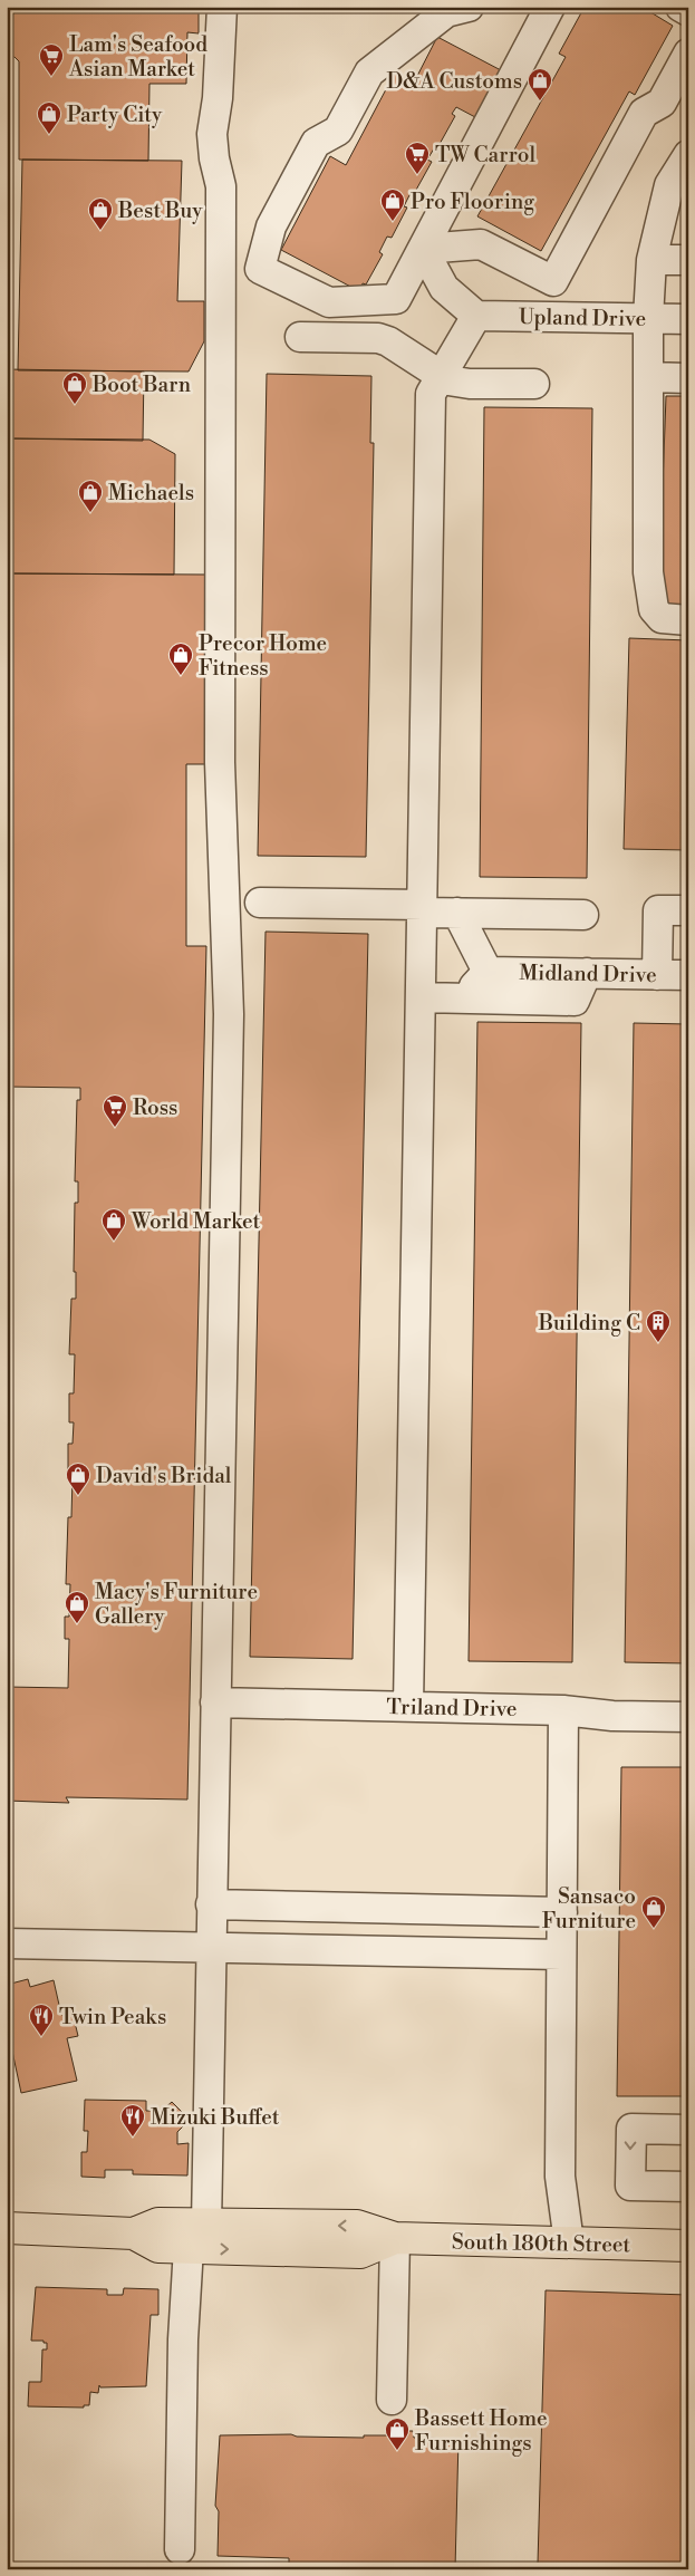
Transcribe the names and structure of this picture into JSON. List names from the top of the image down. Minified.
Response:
{"streets":{"main road":["South 180th Street"],"street":["Upland Drive","Midland Drive","Triland Drive"]},"places":{"supermarket":["Lam's Seafood Asian Market","TW Carrol","Ross"],"shop":["D&A Customs","Party City","Pro Flooring","Best Buy","Boot Barn","Michaels","Precor Home Fitness","World Market","David's Bridal","Macy's Furniture Gallery","Sansaco Furniture","Bassett Home Furnishings"],"building":["Building C"],"restaurant":["Twin Peaks","Mizuki Buffet"]}}
